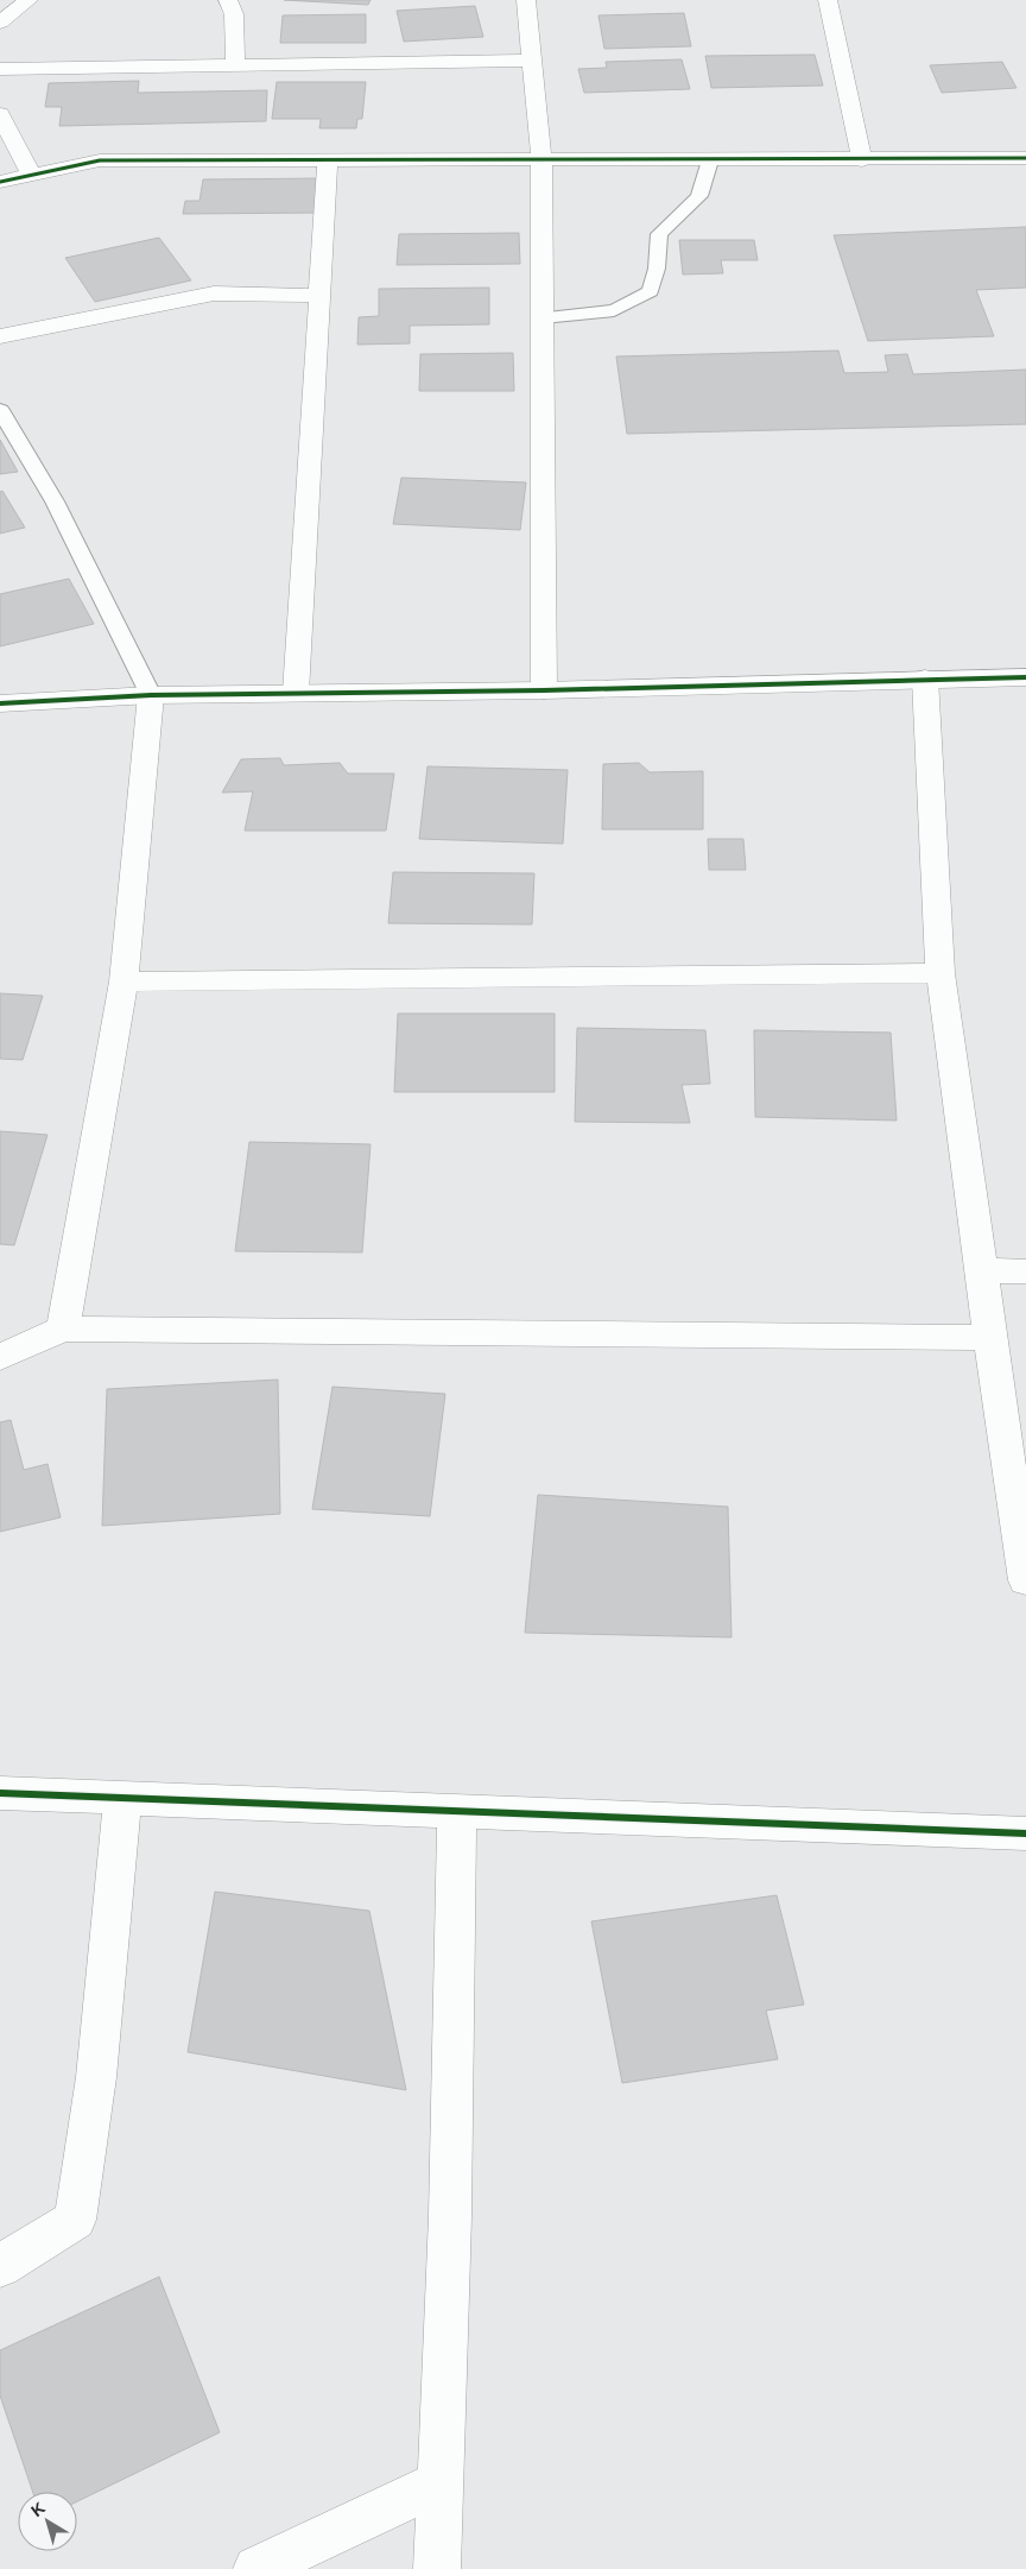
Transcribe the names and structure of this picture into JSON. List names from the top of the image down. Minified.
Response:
{"north":"top left"}
